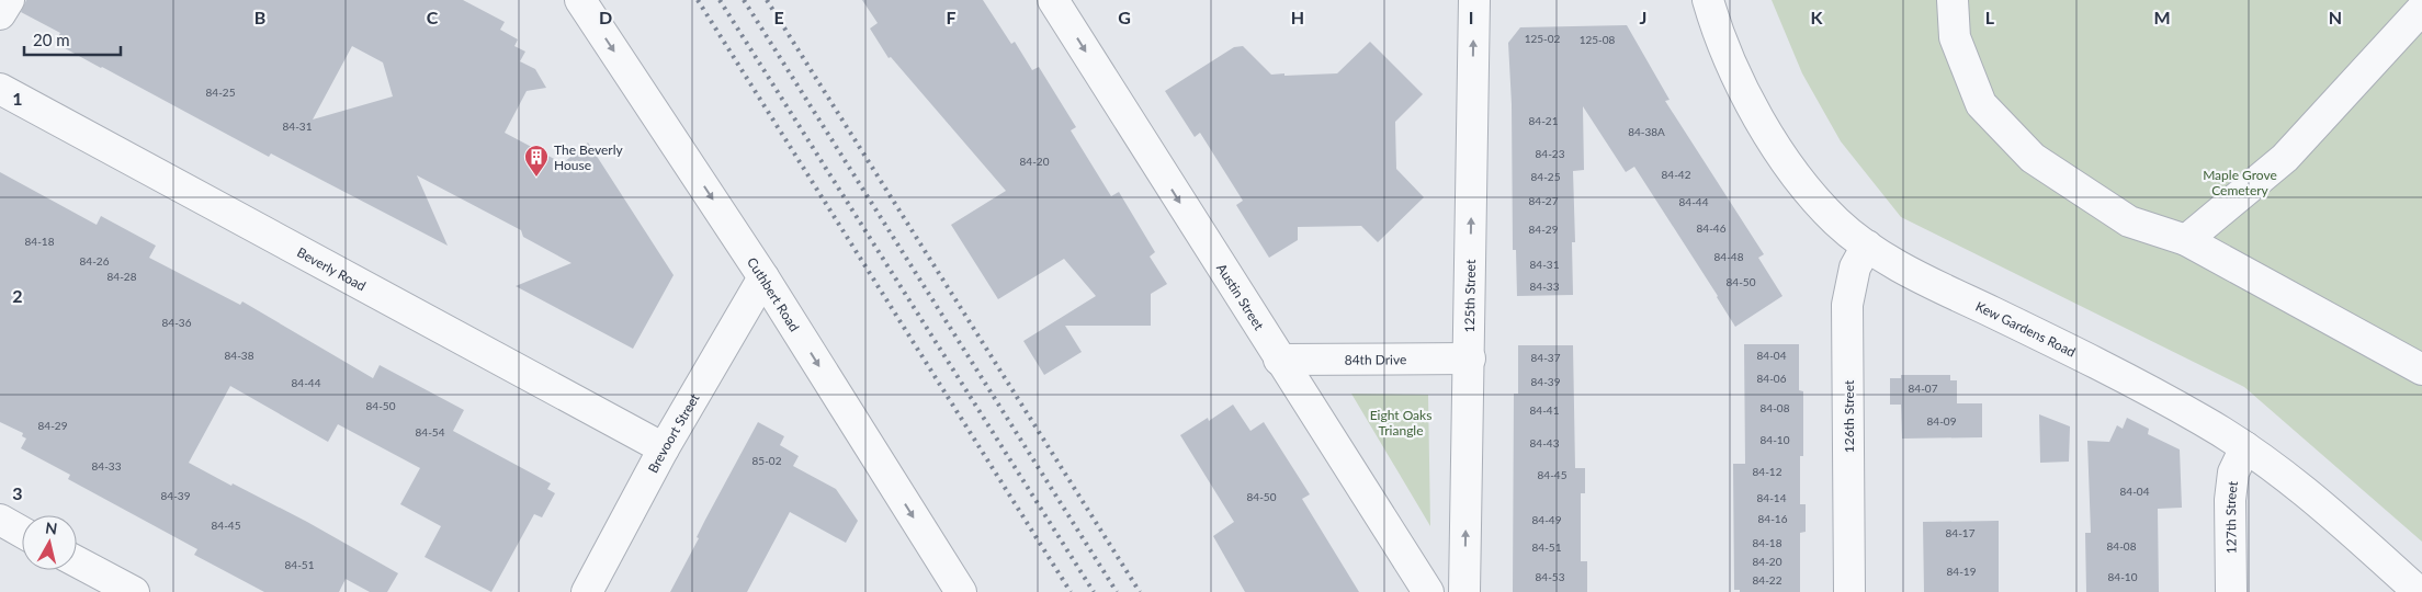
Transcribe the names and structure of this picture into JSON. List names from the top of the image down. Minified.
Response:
{"streets":{"street":["Beverly Road","Cuthbert Road","Austin Street","125th Street","Kew Gardens Road","84th Drive","126th Street","Brevoort Street","127th Street"]},"crossings":[["Beverly Road","Brevoort Street"],["Cuthbert Road","Brevoort Street"],["Austin Street","84th Drive"],["125th Street","84th Drive"],["Kew Gardens Road","126th Street"],["Kew Gardens Road","127th Street"]],"one_way":["Cuthbert Road","Austin Street","125th Street"],"parks":["Maple Grove Cemetery","Eight Oaks Triangle"],"places":{"building":["The Beverly House"]},"house_numbers":["125-02","125-08","84-25","84-21","84-31","84-38A","84-23","84-20","84-42","84-25","84-27","84-44","84-46","84-29","84-18","84-48","84-26","84-31","84-28","84-50","84-33","84-36","84-38","84-04","84-37","84-06","84-39","84-44","84-07","84-50","84-08","84-41","84-09","84-29","84-54","84-10","84-43","85-02","84-33","84-12","84-45","84-04","84-39","84-50","84-14","84-16","84-49","84-45","84-17","84-18","84-08","84-51","84-20","84-51","84-19","84-53","84-10","84-22"],"scale_bar":"20 m","north":"top","grid":{"columns":["B","C","D","E","F","G","H","I","J","K","L","M","N"],"rows":["1","2","3"]}}
